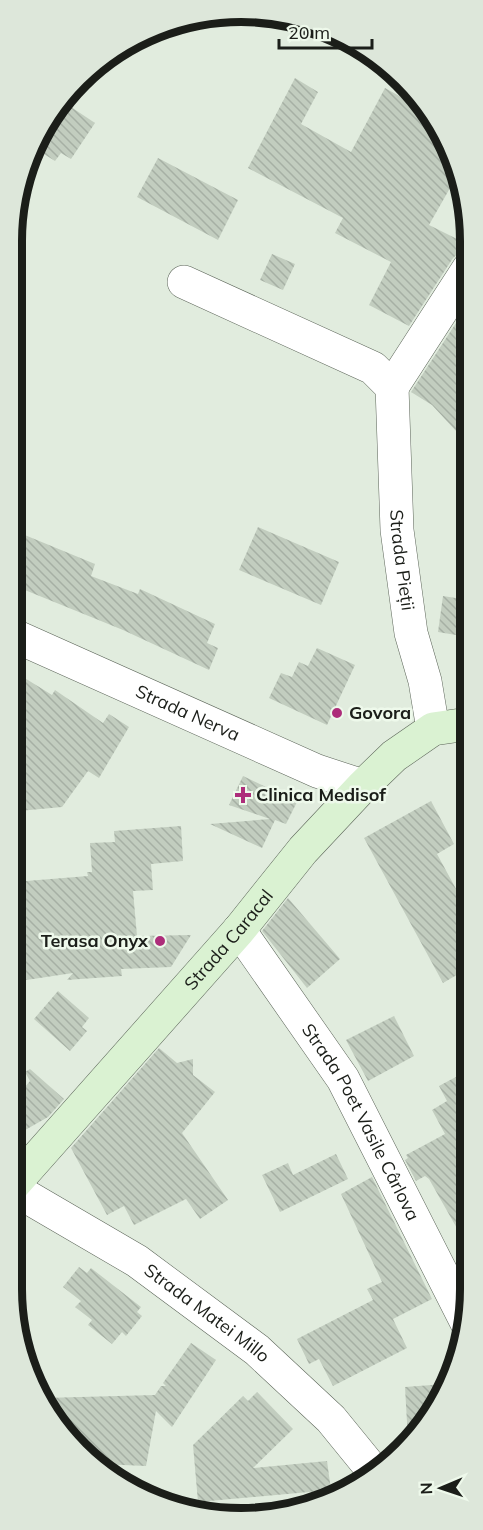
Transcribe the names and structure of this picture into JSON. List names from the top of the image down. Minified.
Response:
{"streets":{"main road":["Strada Caracal"],"street":["Strada Pieții","Strada Nerva","Strada Poet Vasile Cârlova","Strada Matei Millo"]},"crossings":[["Strada Pieții","Strada Caracal"],["Strada Nerva","Strada Caracal"],["Strada Caracal","Strada Poet Vasile Cârlova"]],"places":{"other":["Govora","Terasa Onyx"],"health":["Clinica Medisof"]},"scale_bar":"20 m","north":"left"}
